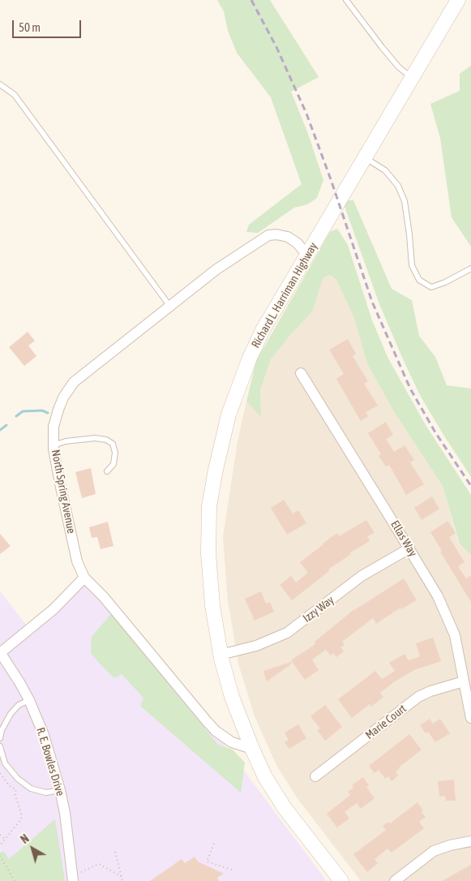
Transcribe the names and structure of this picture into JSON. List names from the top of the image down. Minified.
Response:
{"streets":{"main road":["Richard L. Harriman Highway"],"street":["North Spring Avenue","Ellas Way","Izzy Way","Marie Court","R. E. Bowles Drive"]},"crossings":[["Richard L. Harriman Highway","North Spring Avenue"],["Richard L. Harriman Highway","Izzy Way"],["Ellas Way","Izzy Way"],["Ellas Way","Marie Court"]],"scale_bar":"50 m","north":"top left"}
